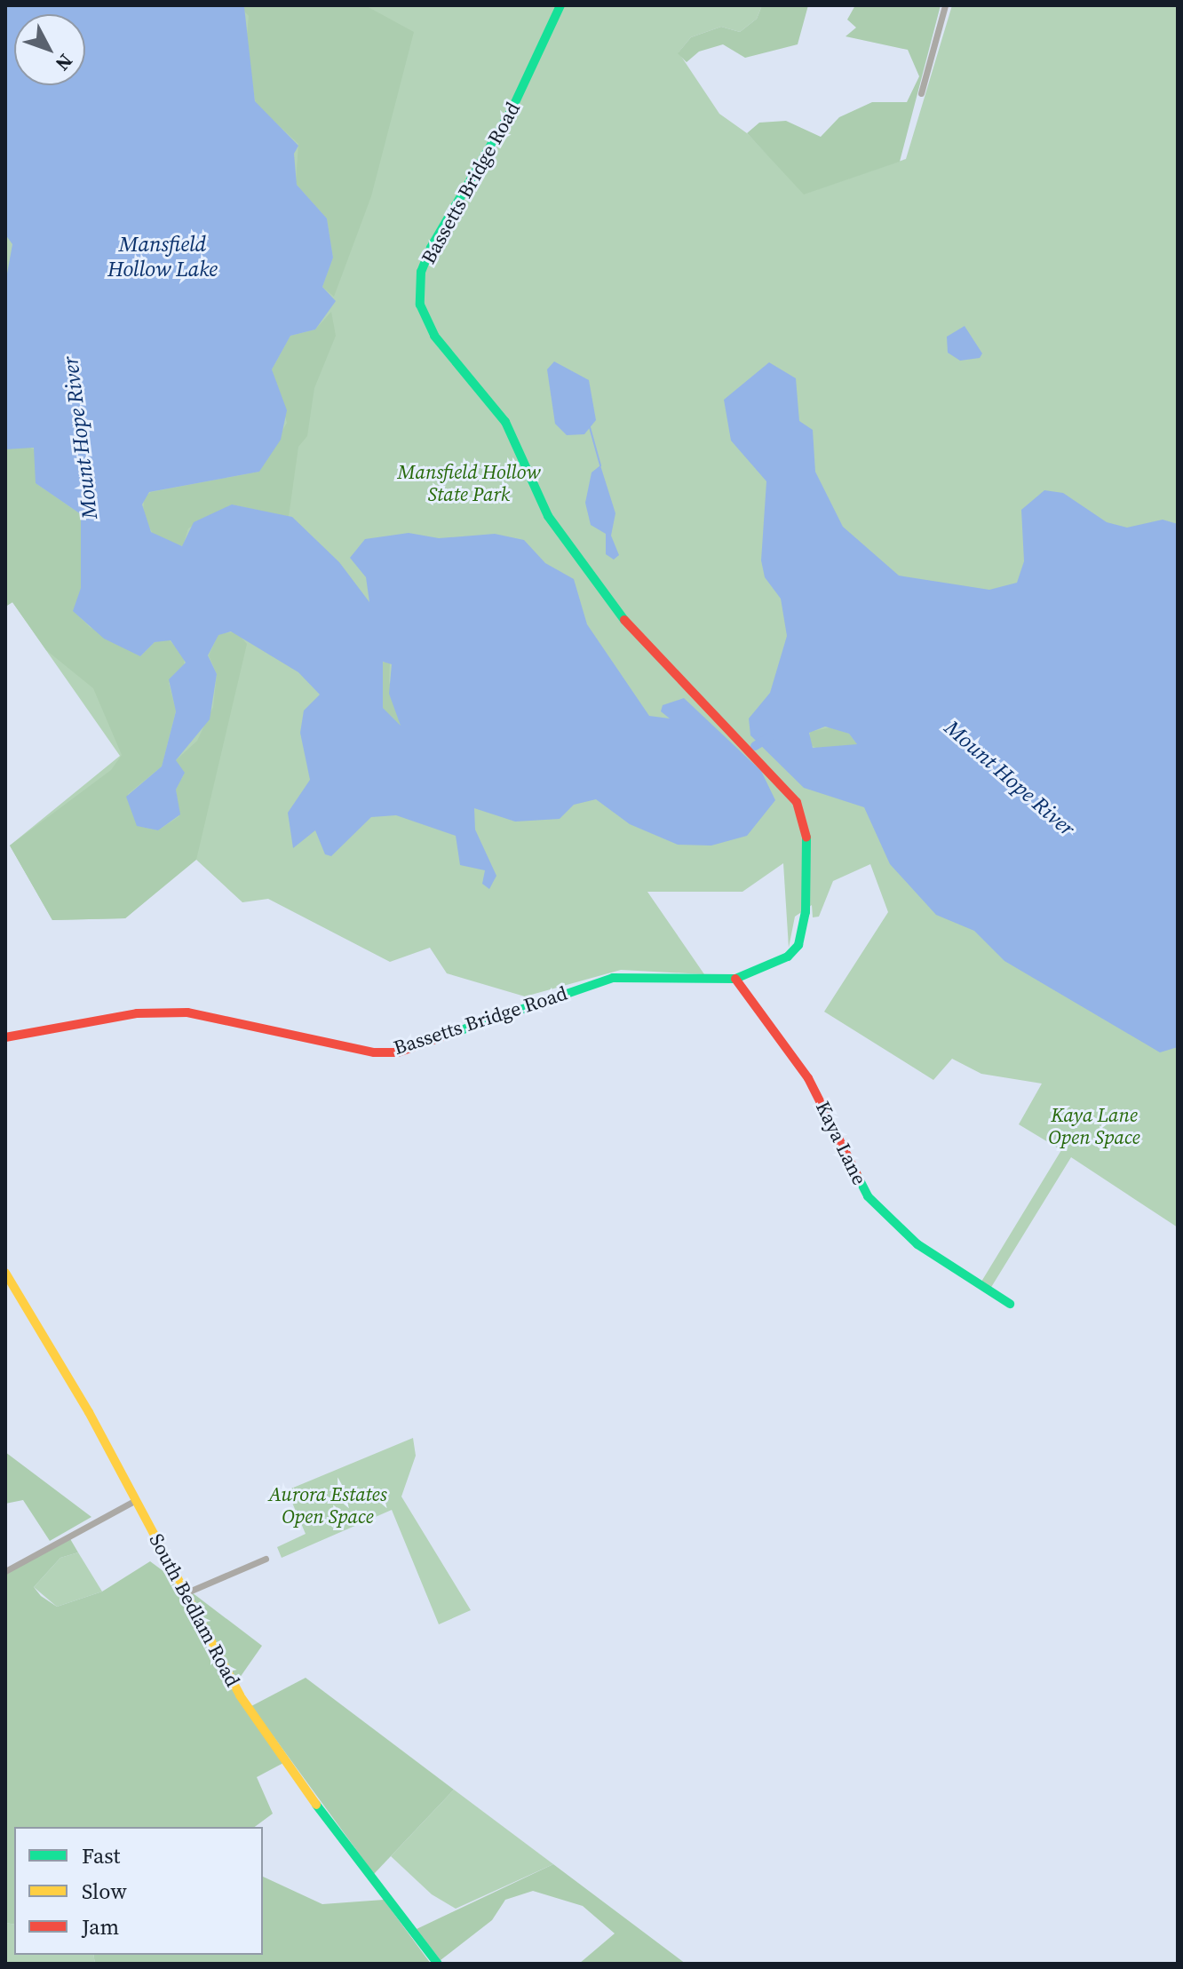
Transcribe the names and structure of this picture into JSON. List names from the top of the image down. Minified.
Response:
{"streets":{"street":["Bassetts Bridge Road","Kaya Lane","South Bedlam Road"]},"crossings":[["Bassetts Bridge Road","Kaya Lane"]],"water":["Mansfield Hollow Lake","Mount Hope River"],"parks":["Mansfield Hollow State Park","Kaya Lane Open Space","Aurora Estates Open Space"],"legend":["Fast","Slow","Jam"],"north":"bottom right"}
